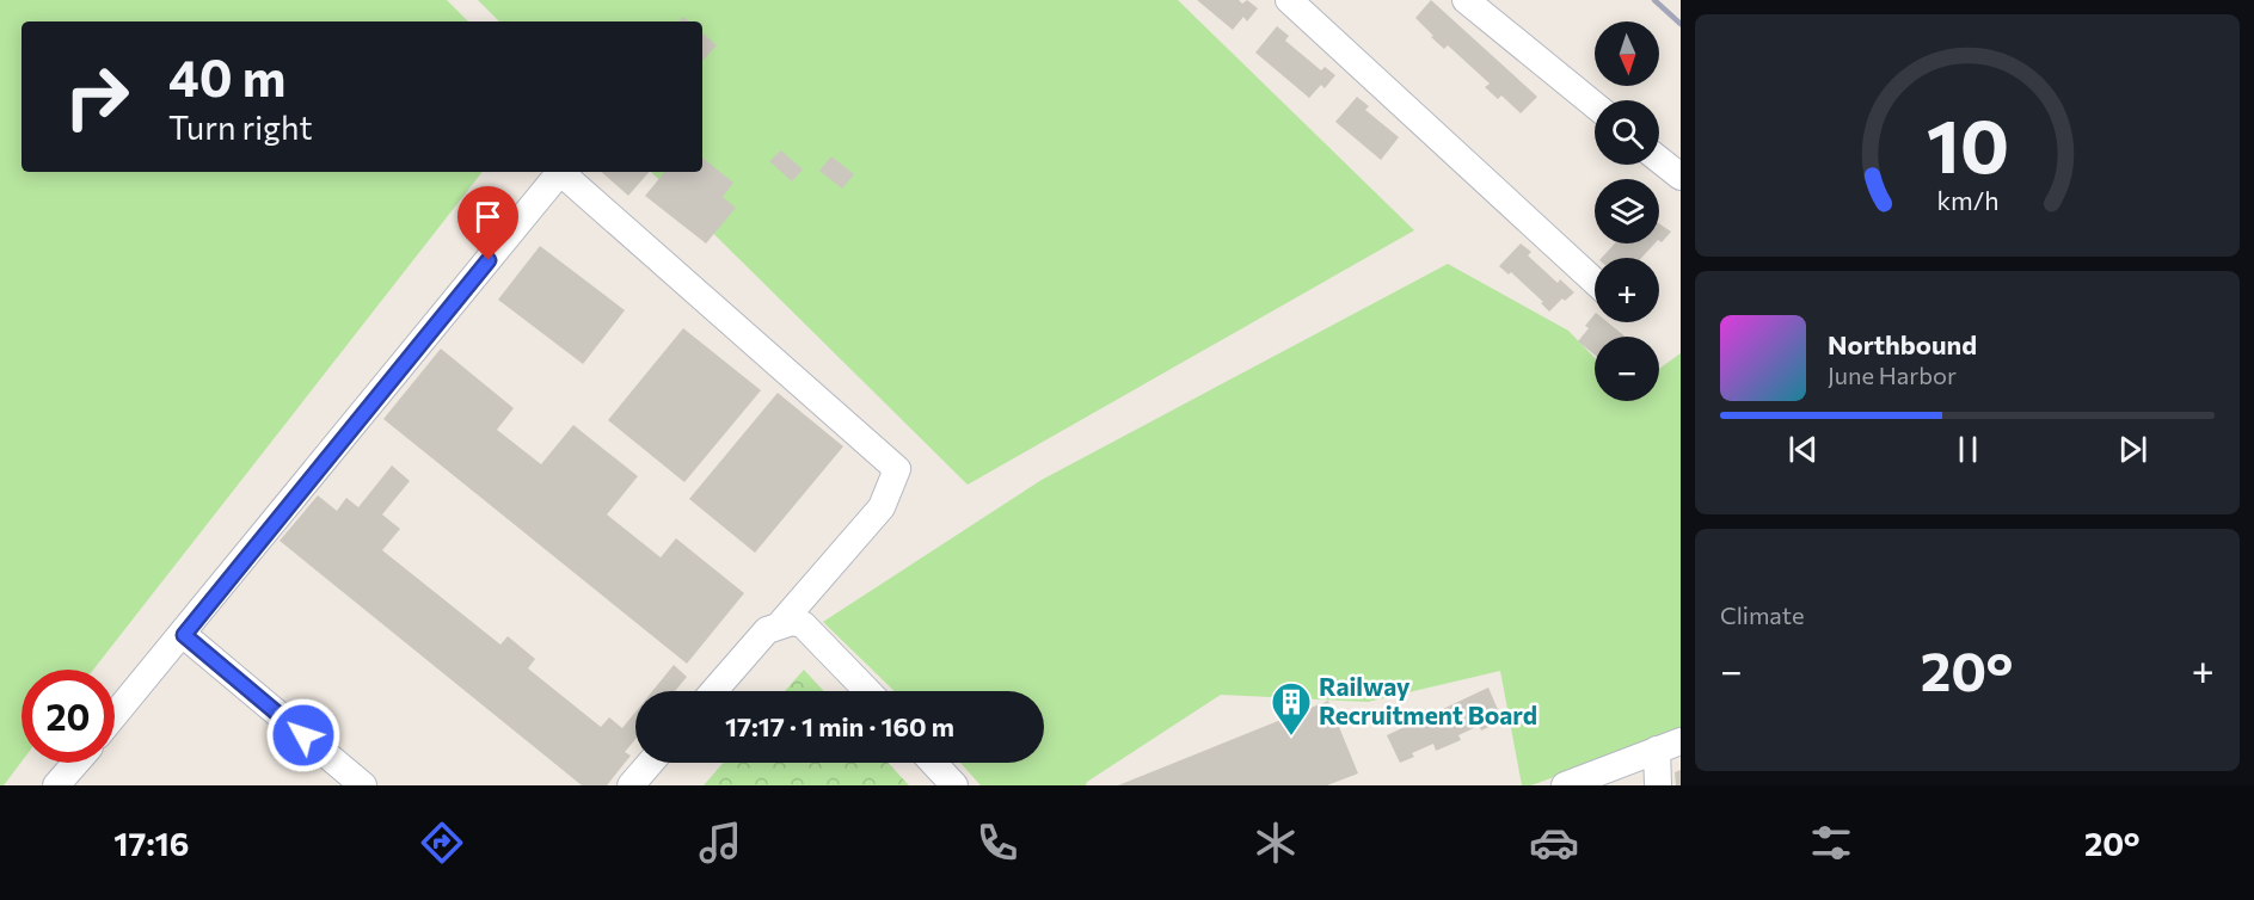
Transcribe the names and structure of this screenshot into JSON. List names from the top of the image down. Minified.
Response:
{"places":{"building":["Railway Recruitment Board"]},"north":"bottom","page":{"map_buttons":["+","−"],"turn":["40 m","Turn right"],"song":["Northbound","June Harbor"],"tile":"Climate","heat":["−","20°","+"],"limit":"20","trip":"17:17 · 1 min · 160 m","tabs":["17:16","20°"],"gauge":["10","km/h"]}}
